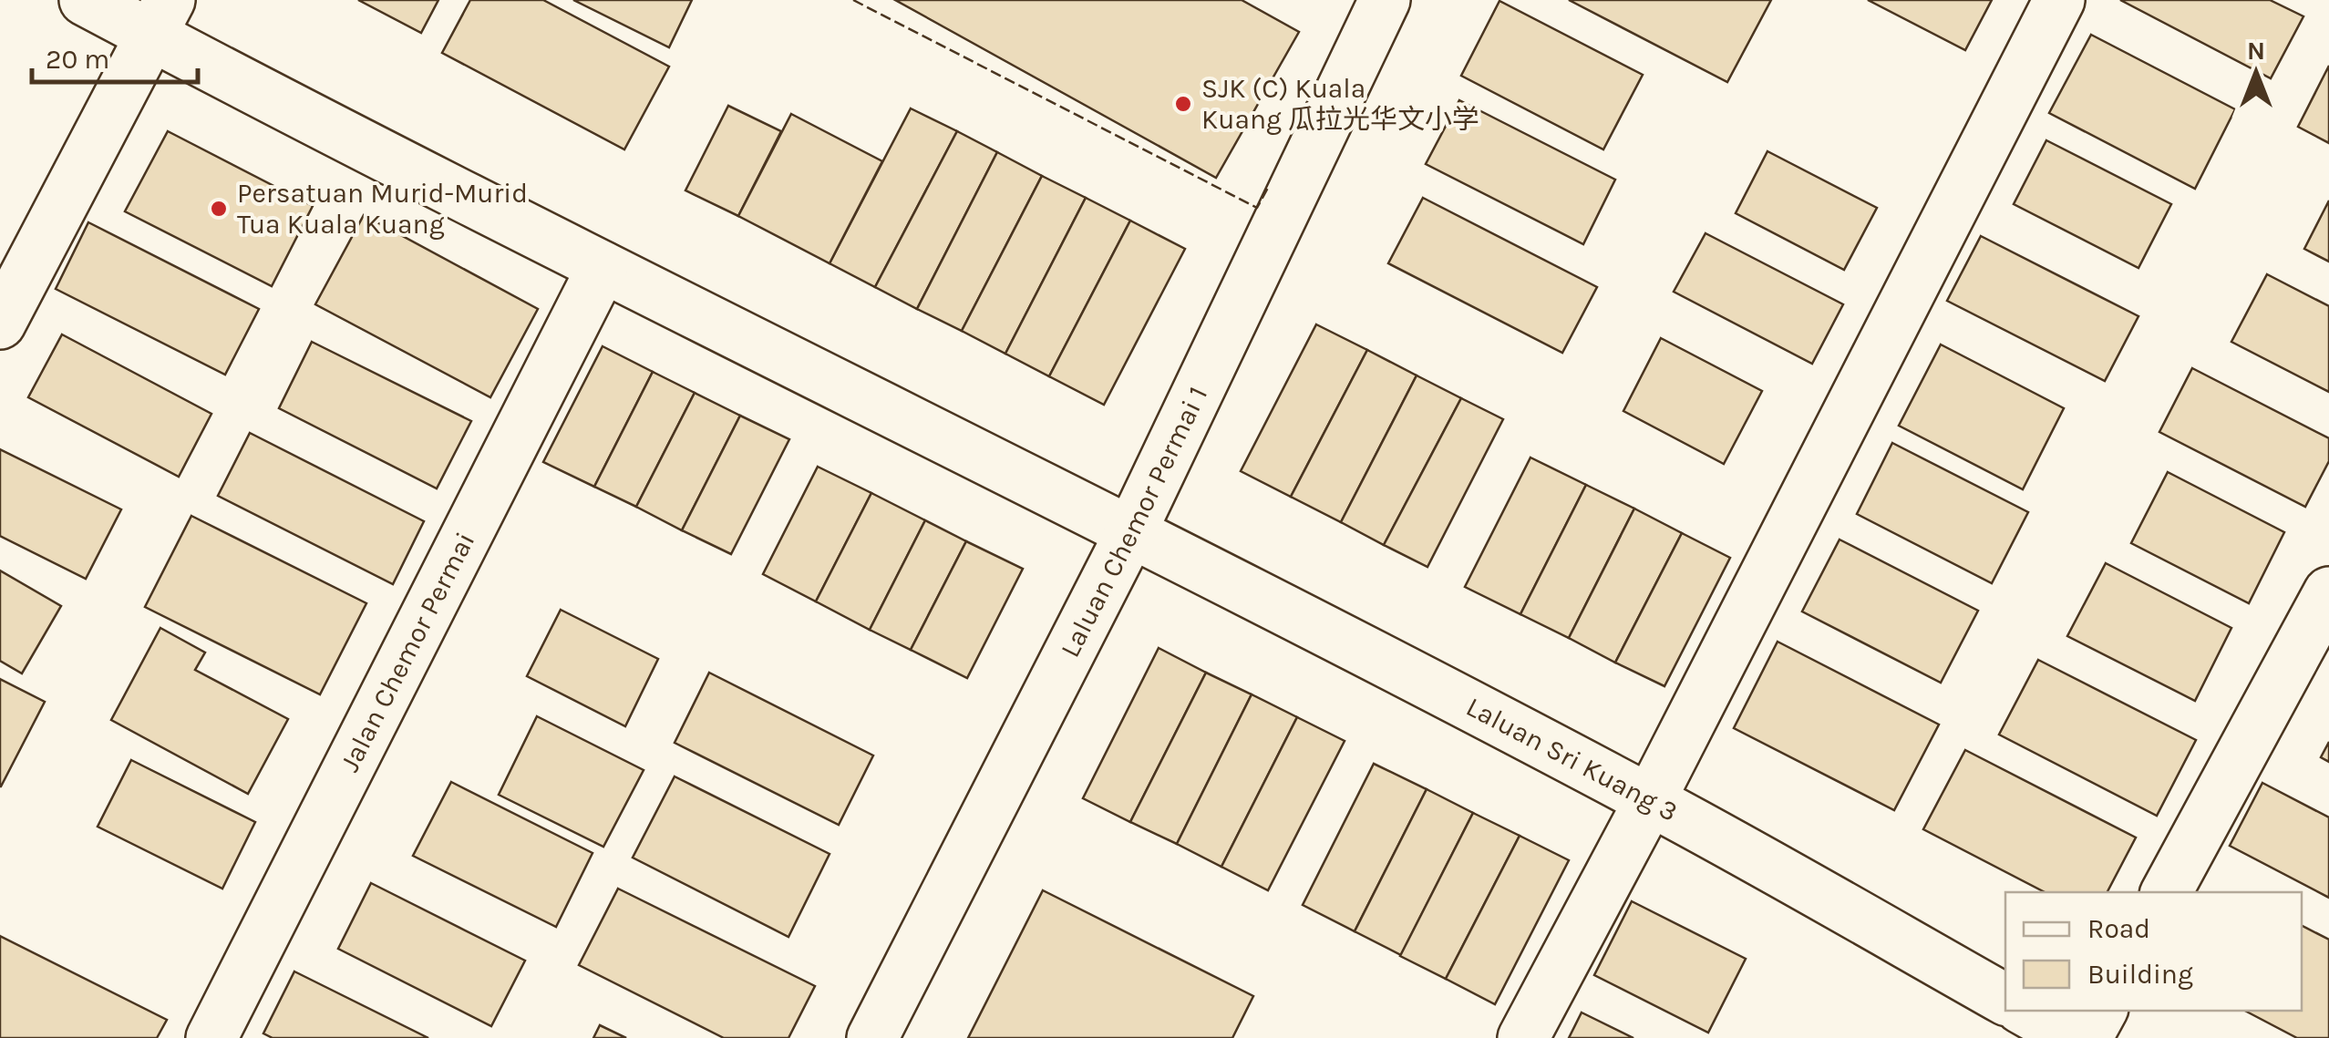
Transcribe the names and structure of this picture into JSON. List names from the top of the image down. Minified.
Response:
{"streets":{"street":["Laluan Chemor Permai 1","Jalan Chemor Permai","Laluan Sri Kuang 3"]},"crossings":[["Laluan Chemor Permai 1","Laluan Sri Kuang 3"],["Jalan Chemor Permai","Laluan Sri Kuang 3"]],"places":["SJK (C) Kuala Kuang 瓜拉光华文小学","Persatuan Murid-Murid Tua Kuala Kuang"],"legend":["Road","Building"],"scale_bar":"20 m","north":"top"}
